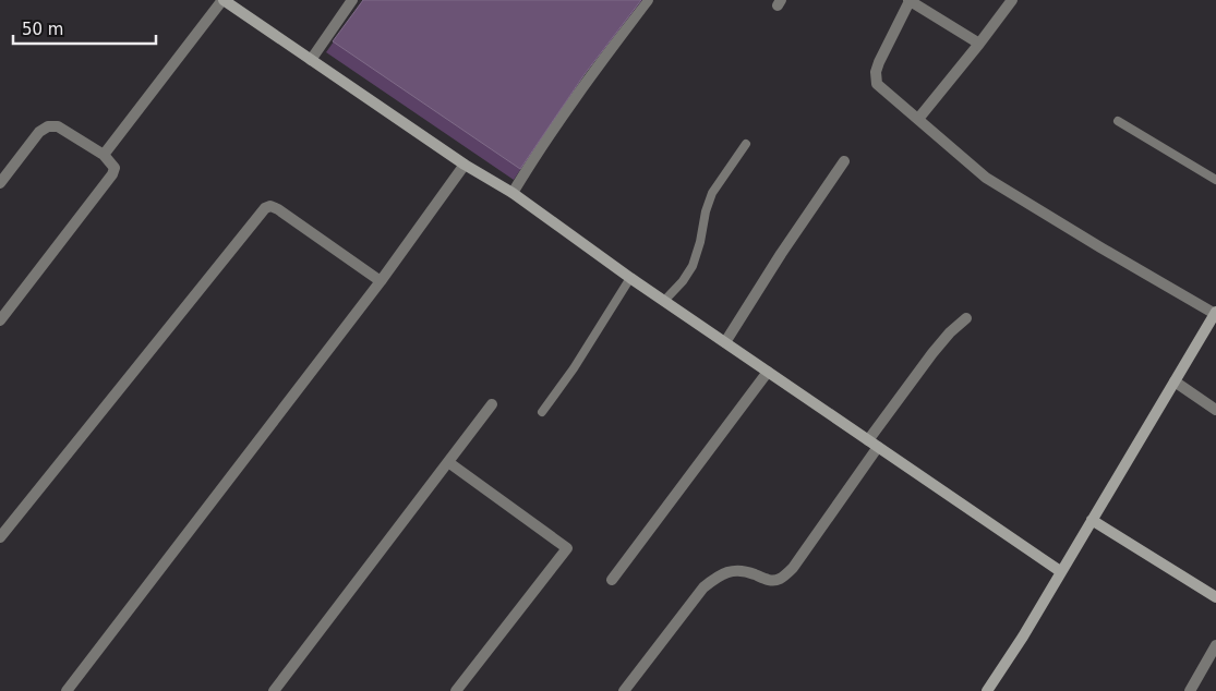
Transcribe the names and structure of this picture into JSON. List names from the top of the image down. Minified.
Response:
{"scale_bar":"50 m"}
